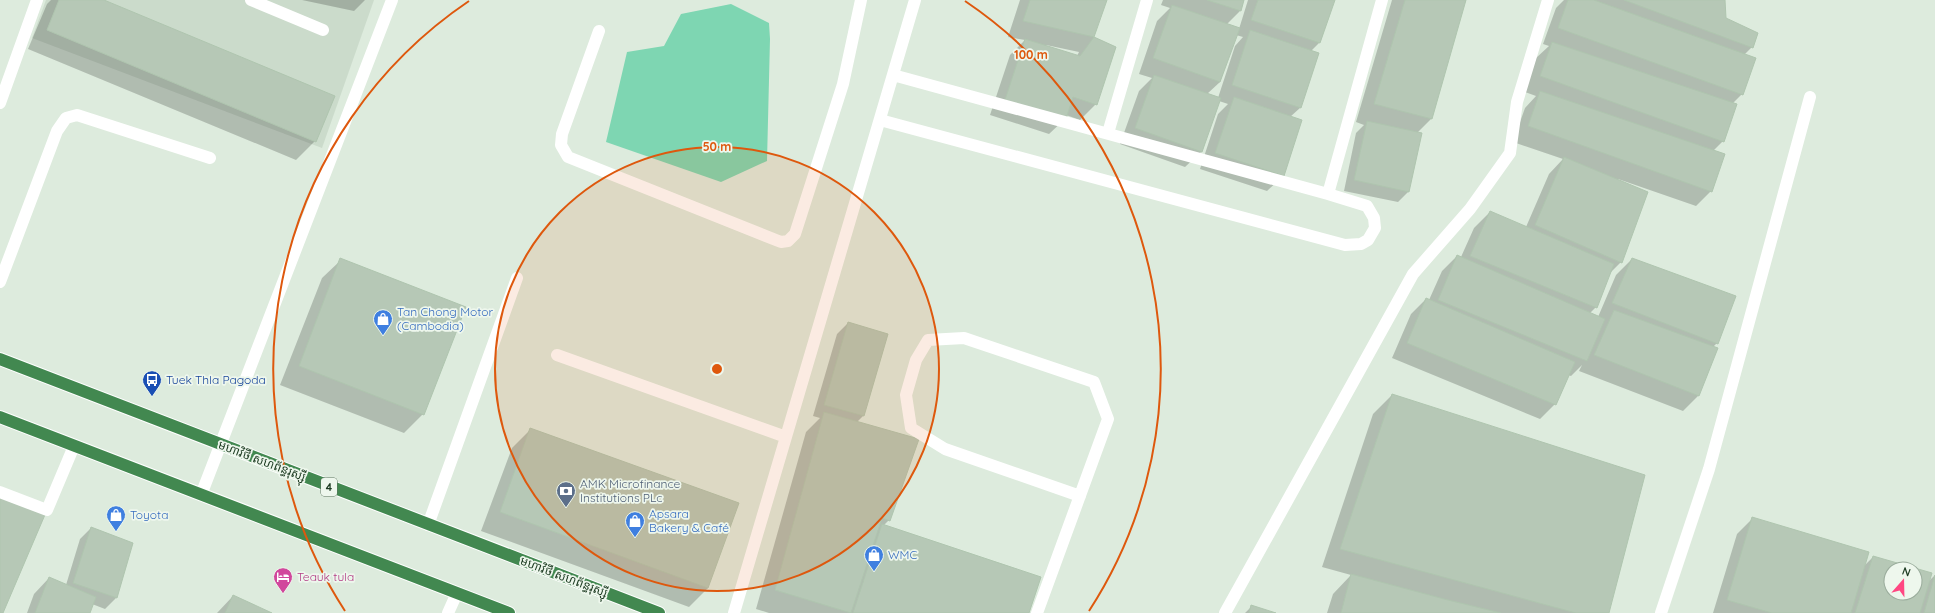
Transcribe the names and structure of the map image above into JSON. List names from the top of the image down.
{
  "streets": {
    "highway": ["មហាវិថី សហព័ន្ធរុស្ស៊ី", "4"]
  },
  "places": {
    "shop": [
      "Tan Chong Motor (Cambodia)",
      "Toyota",
      "Apsara Bakery & Café",
      "WMC"
    ],
    "bus stop": ["Tuek Thla Pagoda"],
    "bank": ["AMK Microfinance Institutions PLc"],
    "hotel": ["Teauk tula"]
  },
  "north": "top",
  "rings": ["100 m", "50 m"]
}
